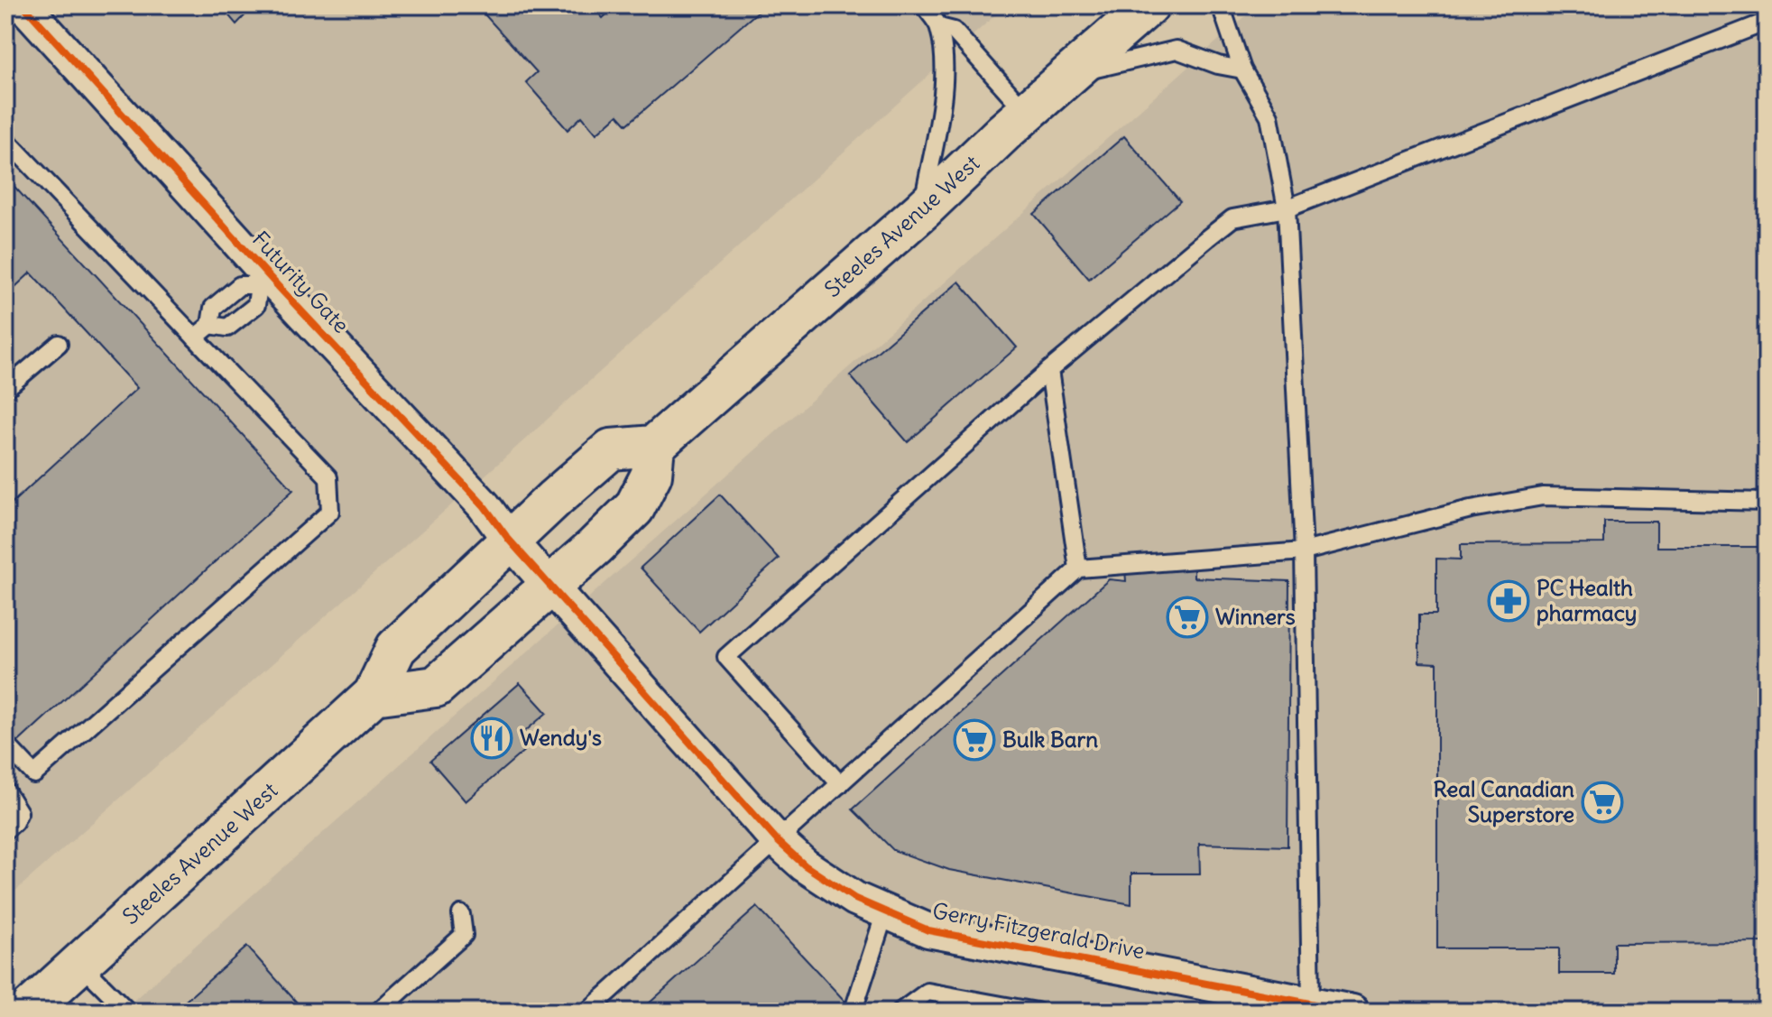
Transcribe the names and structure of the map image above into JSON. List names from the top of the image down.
{
  "streets": {
    "main road": ["Steeles Avenue West"],
    "street": ["Futurity Gate", "Gerry Fitzgerald Drive"]
  },
  "crossings": [
    ["Steeles Avenue West", "Futurity Gate"],
    ["Futurity Gate", "Gerry Fitzgerald Drive"]
  ],
  "places": {
    "pharmacy": ["PC Health pharmacy"],
    "supermarket": ["Winners", "Bulk Barn", "Real Canadian Superstore"],
    "restaurant": ["Wendy's"]
  }
}
